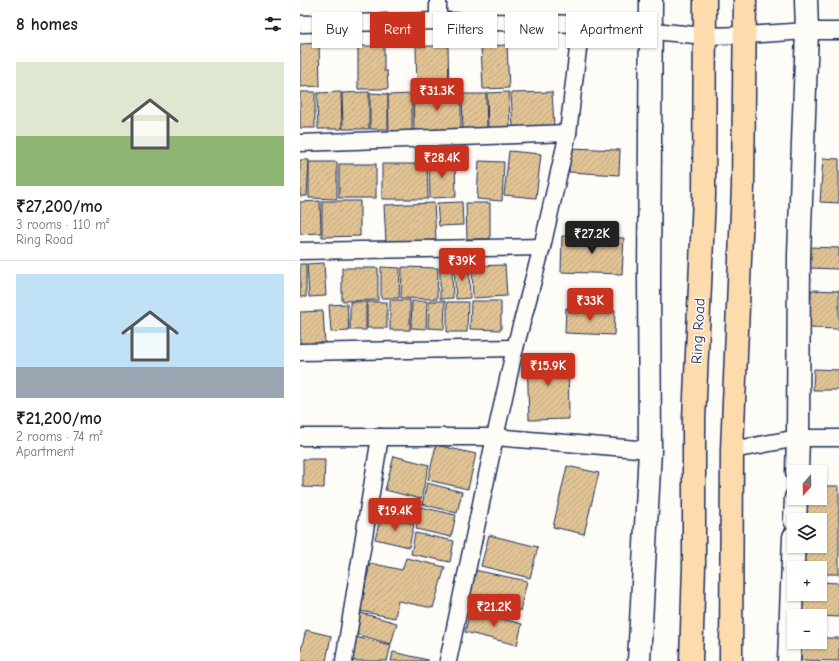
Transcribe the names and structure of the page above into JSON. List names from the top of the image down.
{
  "streets": {
    "highway": ["Ring Road"]
  },
  "north": "bottom",
  "page": {
    "heading": "8 homes",
    "chip": [
      "Buy",
      "Rent",
      "Filters",
      "New",
      "Apartment"
    ],
    "list": [
      {
        "name": "₹27,200/mo",
        "note": "3 rooms · 110 m² · Ring Road"
      },
      {
        "name": "₹21,200/mo",
        "note": "2 rooms · 74 m² · Apartment"
      }
    ],
    "price": [
      "₹31.3K",
      "₹28.4K",
      "₹27.2K",
      "₹39K",
      "₹33K",
      "₹15.9K",
      "₹19.4K",
      "₹21.2K"
    ],
    "map_buttons": ["+", "−"]
  }
}
